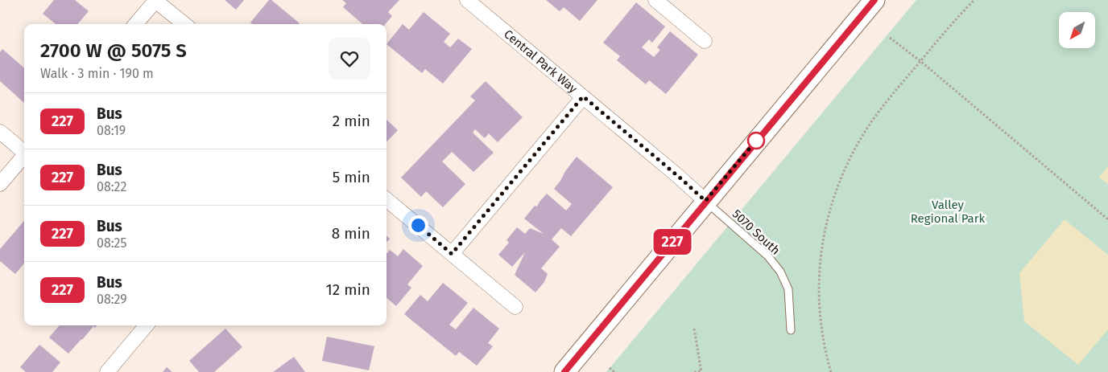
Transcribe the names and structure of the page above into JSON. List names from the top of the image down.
{
  "streets": {
    "street": ["Central Park Way"],
    "lane": ["5070 South"]
  },
  "crossings": [
    ["Central Park Way", "5070 South"]
  ],
  "parks": ["Valley Regional Park"],
  "lines": ["bus line 227"],
  "north": "bottom left",
  "page": {
    "on_map": "227",
    "heading": ["2700 W @ 5075 S", "Walk · 3 min · 190 m"],
    "list": [
      {
        "mark": "227",
        "name": "Bus",
        "note": "08:19",
        "value": "2 min"
      },
      {
        "mark": "227",
        "name": "Bus",
        "note": "08:22",
        "value": "5 min"
      },
      {
        "mark": "227",
        "name": "Bus",
        "note": "08:25",
        "value": "8 min"
      },
      {
        "mark": "227",
        "name": "Bus",
        "note": "08:29",
        "value": "12 min"
      }
    ]
  }
}
